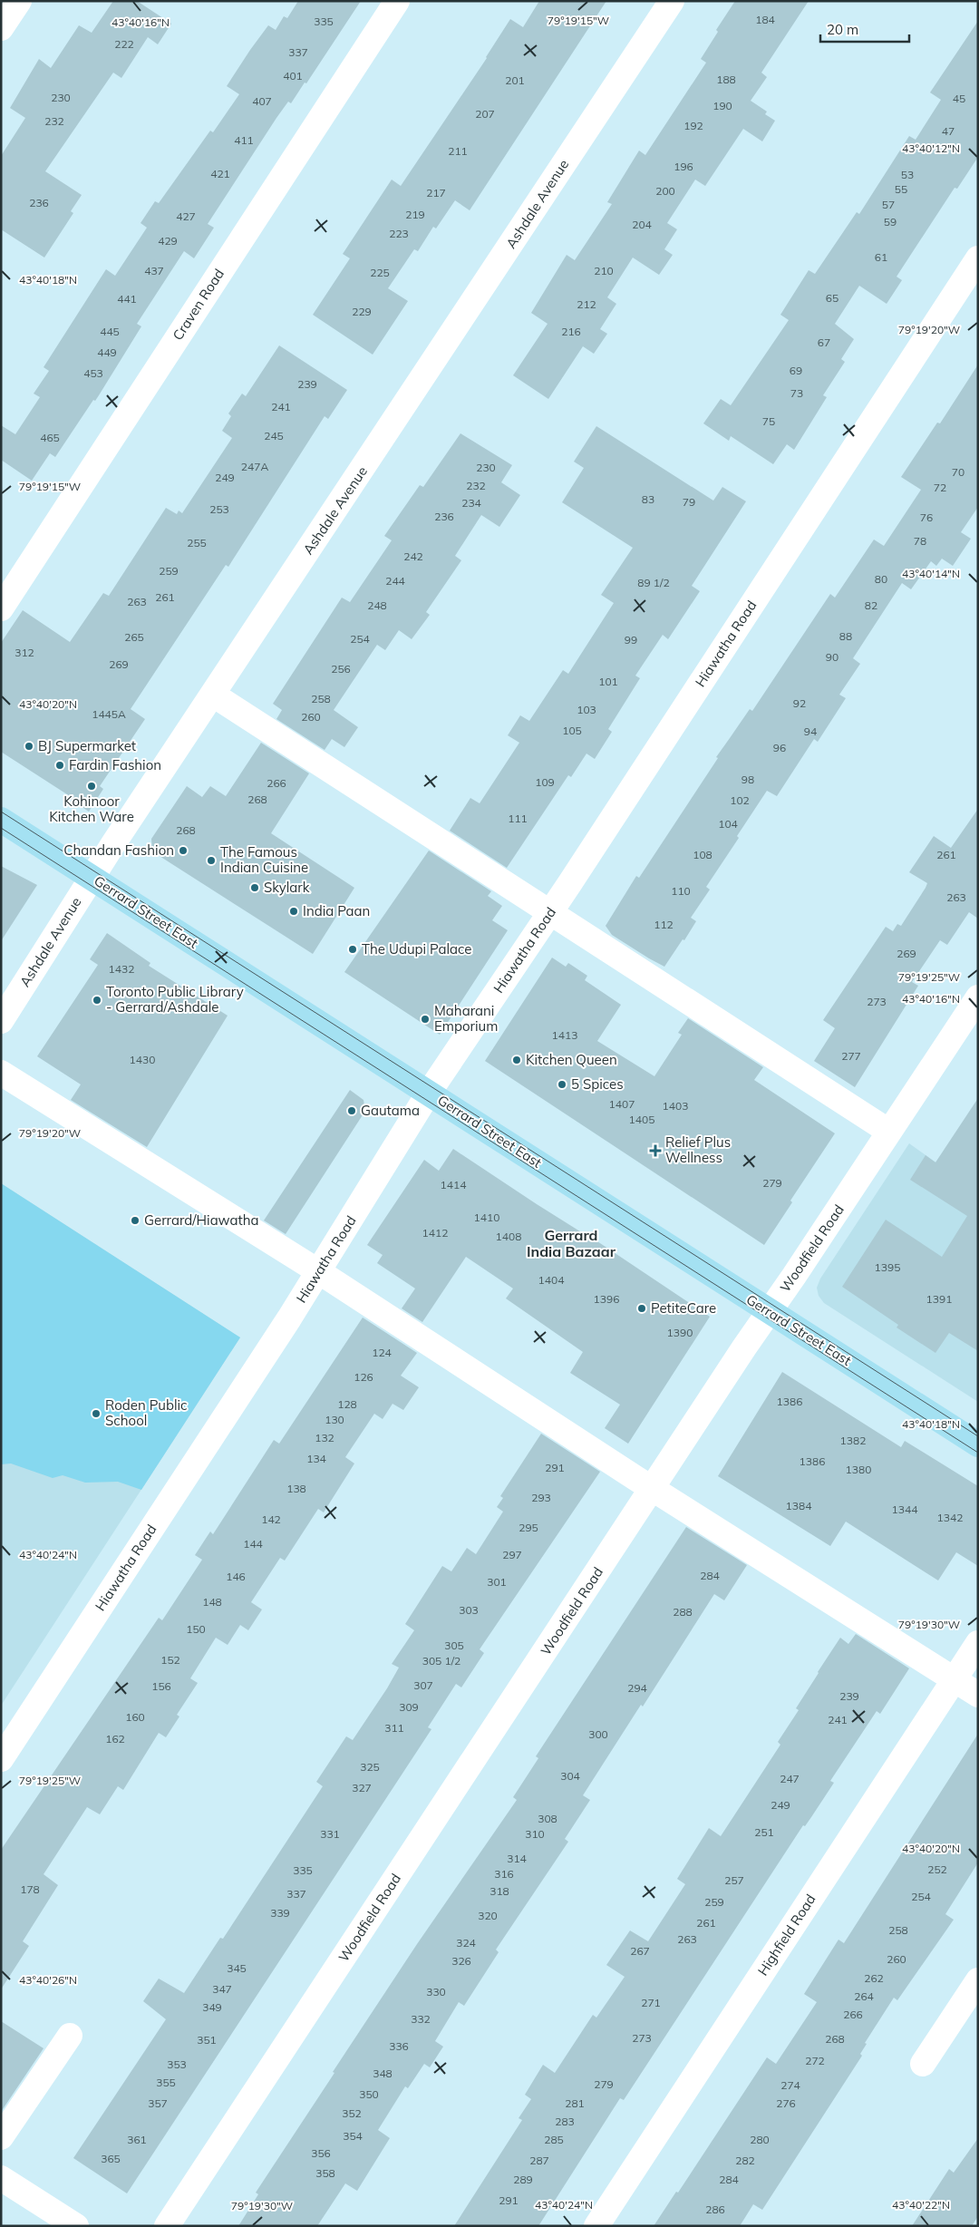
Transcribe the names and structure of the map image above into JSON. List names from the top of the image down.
{
  "streets": {
    "main road": ["Gerrard Street East"],
    "street": [
      "Ashdale Avenue",
      "Craven Road",
      "Hiawatha Road",
      "Woodfield Road",
      "Highfield Road"
    ]
  },
  "crossings": [
    ["Ashdale Avenue", "Gerrard Street East"],
    ["Hiawatha Road", "Gerrard Street East"],
    ["Gerrard Street East", "Woodfield Road"]
  ],
  "districts": ["Gerrard India Bazaar"],
  "places": {
    "other": [
      "BJ Supermarket",
      "Fardin Fashion",
      "Kohinoor Kitchen Ware",
      "Chandan Fashion",
      "The Famous Indian Cuisine",
      "Skylark",
      "India Paan",
      "The Udupi Palace",
      "Toronto Public Library - Gerrard/Ashdale",
      "Maharani Emporium",
      "Kitchen Queen",
      "5 Spices",
      "Gautama",
      "Gerrard/Hiawatha",
      "PetiteCare",
      "Roden Public School"
    ],
    "health": ["Relief Plus Wellness"]
  },
  "house_numbers": [
    "184",
    "335",
    "222",
    "337",
    "401",
    "188",
    "201",
    "230",
    "45",
    "407",
    "190",
    "207",
    "232",
    "192",
    "47",
    "411",
    "211",
    "196",
    "421",
    "53",
    "55",
    "200",
    "217",
    "236",
    "57",
    "219",
    "427",
    "59",
    "204",
    "223",
    "429",
    "61",
    "437",
    "210",
    "225",
    "65",
    "441",
    "212",
    "229",
    "445",
    "216",
    "67",
    "449",
    "69",
    "453",
    "239",
    "73",
    "241",
    "75",
    "245",
    "465",
    "247A",
    "230",
    "70",
    "249",
    "232",
    "72",
    "83",
    "79",
    "234",
    "253",
    "236",
    "76",
    "78",
    "255",
    "242",
    "259",
    "80",
    "244",
    "89 1/2",
    "261",
    "263",
    "248",
    "82",
    "88",
    "265",
    "254",
    "99",
    "312",
    "90",
    "269",
    "256",
    "101",
    "258",
    "92",
    "103",
    "1445A",
    "260",
    "105",
    "94",
    "96",
    "98",
    "109",
    "266",
    "268",
    "102",
    "111",
    "104",
    "268",
    "108",
    "261",
    "110",
    "263",
    "112",
    "269",
    "1432",
    "273",
    "1413",
    "277",
    "1430",
    "1407",
    "1403",
    "1405",
    "279",
    "1414",
    "1410",
    "1412",
    "1408",
    "1395",
    "1404",
    "1396",
    "1391",
    "1390",
    "124",
    "126",
    "1386",
    "128",
    "130",
    "132",
    "1382",
    "134",
    "1386",
    "291",
    "1380",
    "138",
    "293",
    "1384",
    "1344",
    "1342",
    "142",
    "295",
    "144",
    "297",
    "284",
    "146",
    "301",
    "148",
    "303",
    "288",
    "150",
    "305",
    "152",
    "305 1/2",
    "307",
    "156",
    "294",
    "239",
    "309",
    "160",
    "241",
    "311",
    "300",
    "162",
    "325",
    "304",
    "247",
    "327",
    "249",
    "308",
    "251",
    "331",
    "310",
    "314",
    "252",
    "335",
    "316",
    "257",
    "178",
    "318",
    "337",
    "254",
    "259",
    "339",
    "320",
    "261",
    "258",
    "263",
    "324",
    "267",
    "260",
    "326",
    "345",
    "262",
    "347",
    "330",
    "264",
    "271",
    "349",
    "266",
    "332",
    "273",
    "268",
    "351",
    "336",
    "272",
    "353",
    "348",
    "355",
    "279",
    "274",
    "350",
    "357",
    "281",
    "276",
    "352",
    "283",
    "354",
    "361",
    "285",
    "280",
    "356",
    "365",
    "287",
    "282",
    "358",
    "289",
    "284",
    "291",
    "286"
  ],
  "scale_bar": "20 m",
  "coordinates": [
    "79°19'15\"W",
    "43°40'16\"N",
    "43°40'12\"N",
    "43°40'18\"N",
    "79°19'20\"W",
    "43°40'14\"N",
    "43°40'20\"N",
    "79°19'25\"W",
    "43°40'24\"N",
    "79°19'30\"W",
    "43°40'26\"N",
    "43°40'22\"N"
  ]
}
